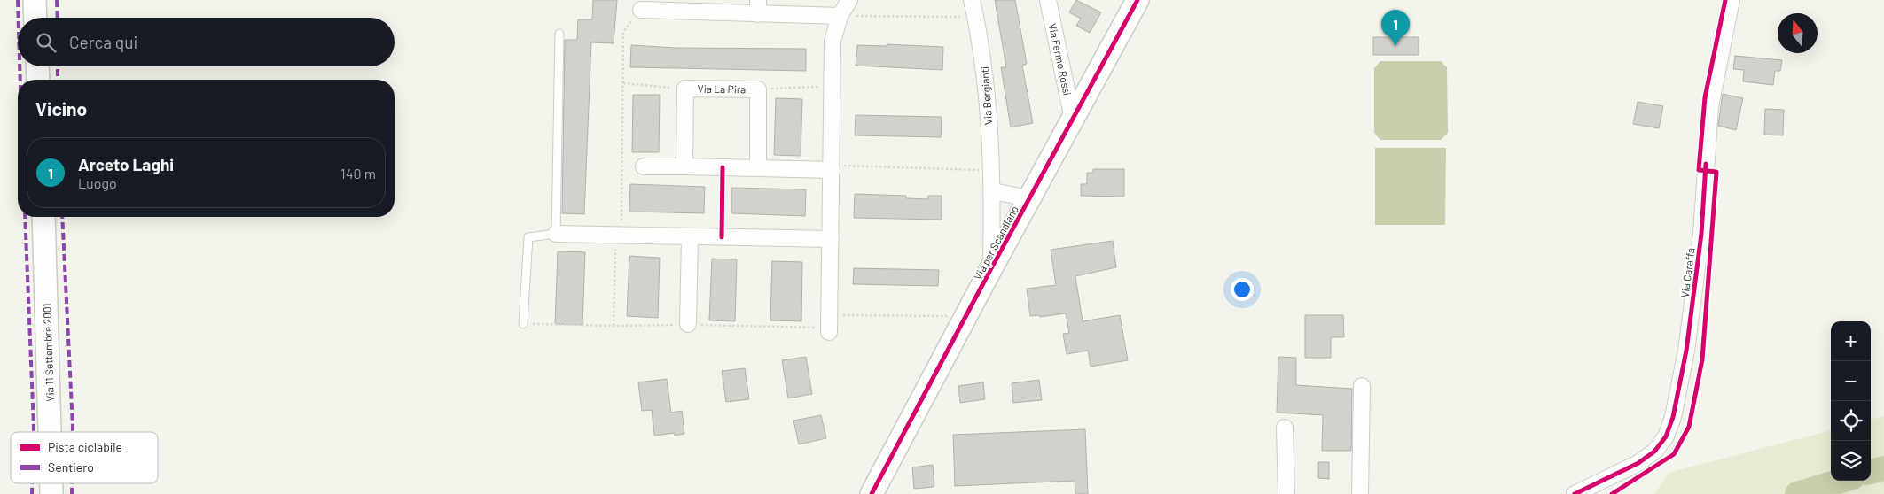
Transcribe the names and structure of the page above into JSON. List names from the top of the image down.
{
  "streets": {
    "street": [
      "Via Fermo Rossi",
      "Via La Pira",
      "Via Bergianti",
      "Via per Scandiano",
      "Via Caraffa",
      "Via 11 Settembre 2001"
    ]
  },
  "crossings": [
    ["Via Fermo Rossi", "Via per Scandiano"],
    ["Via Bergianti", "Via per Scandiano"]
  ],
  "legend": ["Pista ciclabile", "Sentiero"],
  "north": "top",
  "page": {
    "pins": "1",
    "search": "Cerca qui",
    "heading": "Vicino",
    "list": [
      {
        "mark": "1",
        "name": "Arceto Laghi",
        "note": "Luogo",
        "value": "140 m"
      }
    ],
    "map_buttons": ["+", "−"]
  }
}
